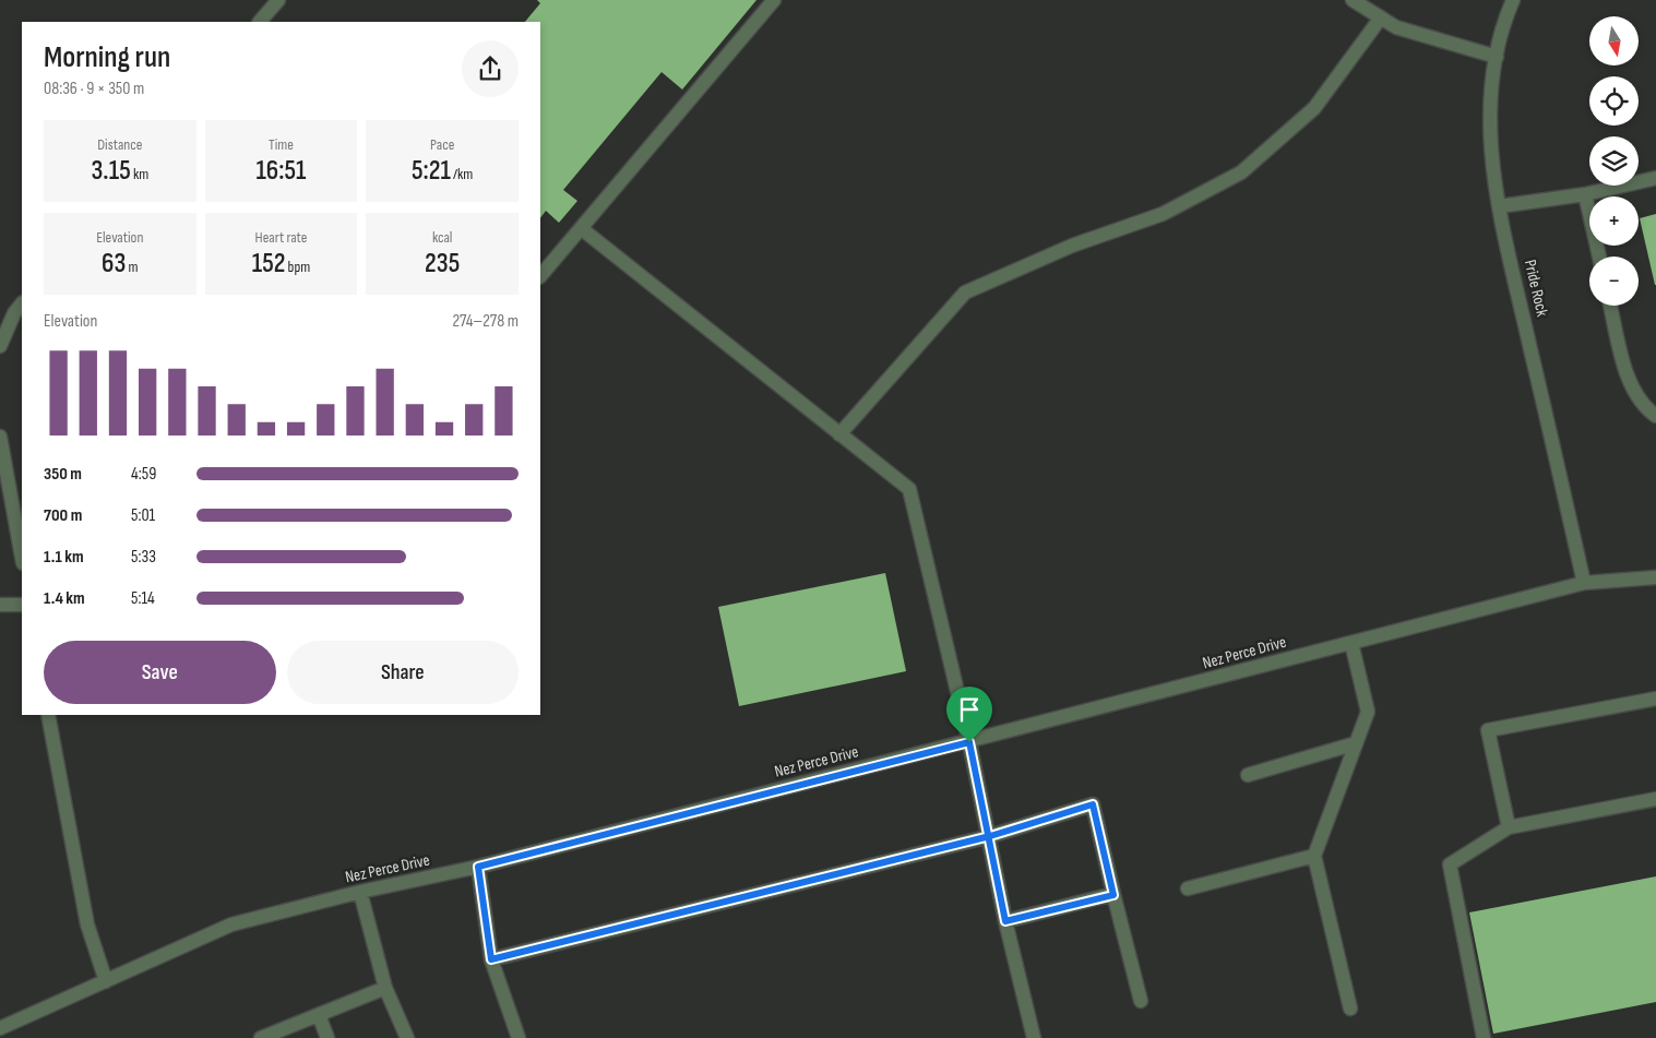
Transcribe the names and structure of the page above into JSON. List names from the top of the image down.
{
  "streets": {
    "street": ["Pride Rock", "Nez Perce Drive"]
  },
  "crossings": [
    ["Pride Rock", "Nez Perce Drive"]
  ],
  "north": "bottom",
  "page": {
    "map_buttons": ["+", "−"],
    "heading": ["Morning run", "08:36 · 9 × 350 m"],
    "stats": [
      ["Distance", "3.15 km"],
      ["Time", "16:51"],
      ["Pace", "5:21 /km"],
      ["Elevation", "63 m"],
      ["Heart rate", "152 bpm"],
      ["kcal", "235"]
    ],
    "chart": ["Elevation", "274–278 m"],
    "list": [
      {
        "name": "350 m",
        "note": "4:59"
      },
      {
        "name": "700 m",
        "note": "5:01"
      },
      {
        "name": "1.1 km",
        "note": "5:33"
      },
      {
        "name": "1.4 km",
        "note": "5:14"
      }
    ],
    "buttons": ["Save", "Share"]
  }
}
